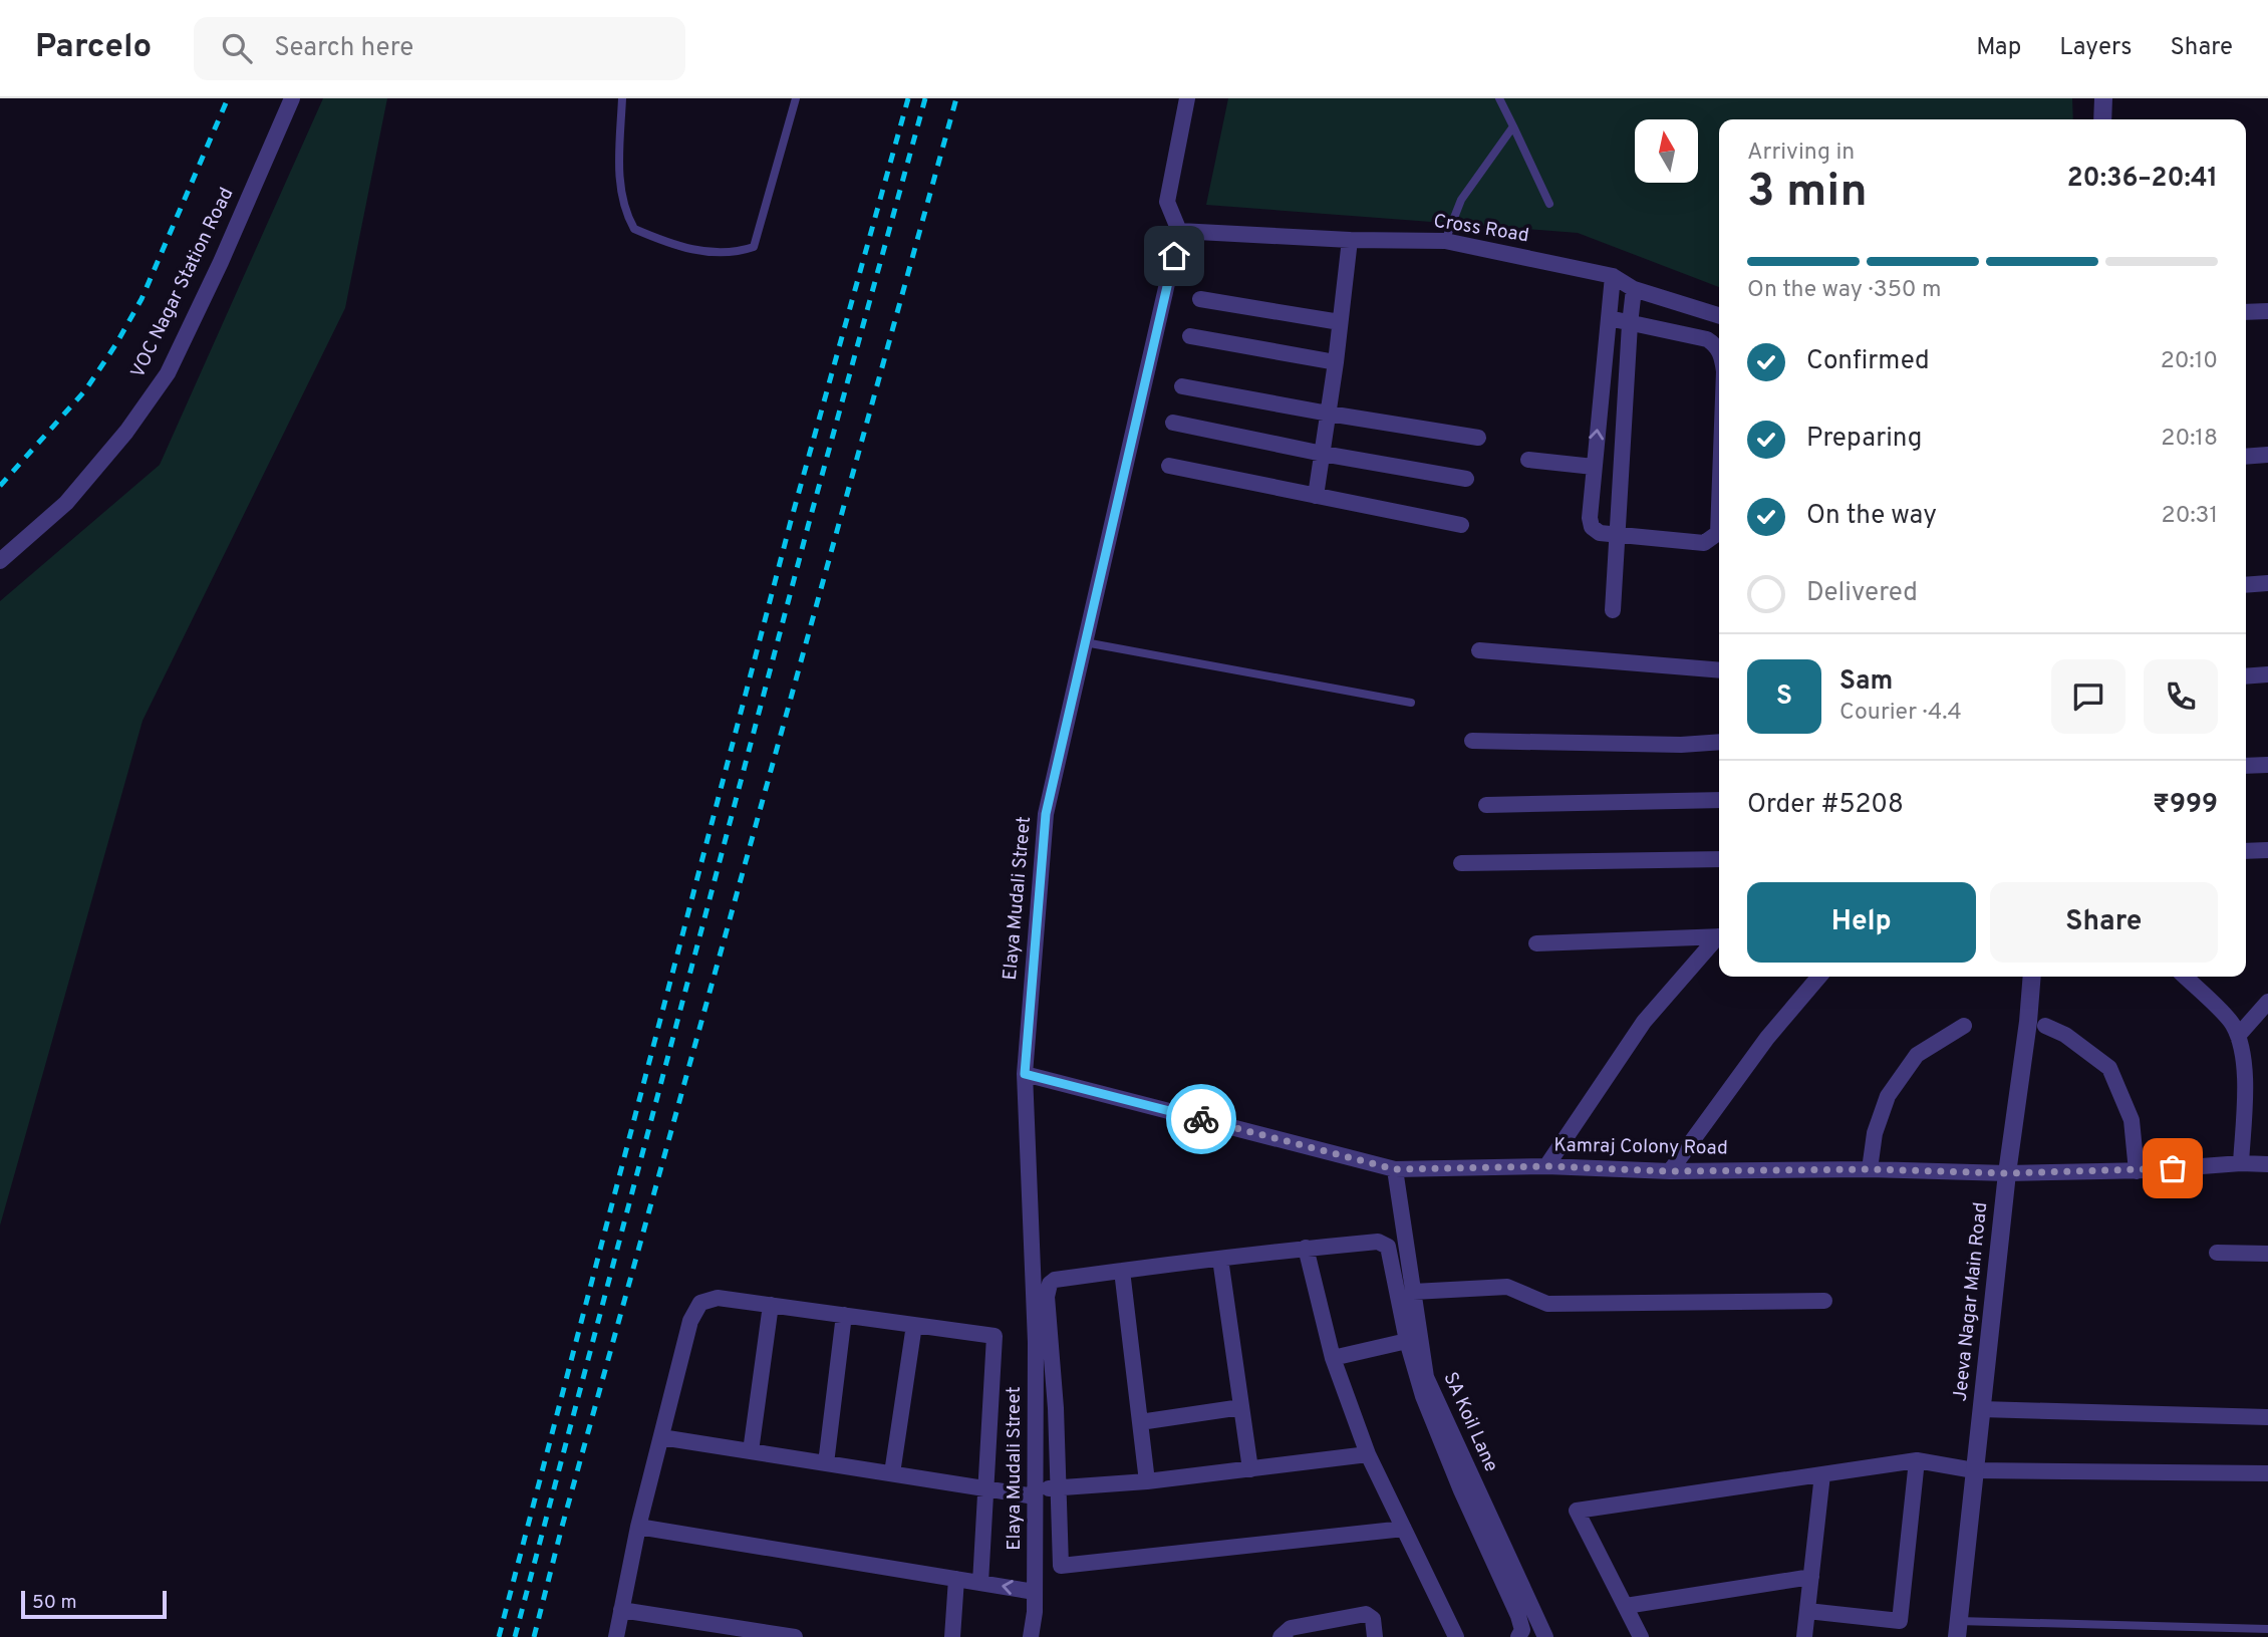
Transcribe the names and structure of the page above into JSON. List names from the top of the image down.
{
  "streets": {
    "street": [
      "Cross Road",
      "VOC Nagar Station Road",
      "Elaya Mudali Street",
      "Kamraj Colony Road",
      "Jeeva Nagar Main Road",
      "SA Koil Lane"
    ]
  },
  "crossings": [
    ["Cross Road", "Elaya Mudali Street"],
    ["Elaya Mudali Street", "Kamraj Colony Road"],
    ["Kamraj Colony Road", "Jeeva Nagar Main Road"],
    ["Kamraj Colony Road", "SA Koil Lane"]
  ],
  "scale_bar": "50 m",
  "north": "top",
  "page": {
    "header": "Parcelo",
    "search": "Search here",
    "nav": ["Map", "Layers", "Share"],
    "heading": ["3 min", "Arriving in", "20:36–20:41"],
    "panel": [
      "Sam",
      "Courier · 4.4",
      "Order #5208",
      "₹999"
    ],
    "bar": "On the way · 350 m",
    "list": [
      ["Confirmed", "20:10"],
      ["Preparing", "20:18"],
      ["On the way", "20:31"],
      "Delivered"
    ],
    "round": "S",
    "buttons": ["Help", "Share"],
    "scale": "50 m"
  }
}
